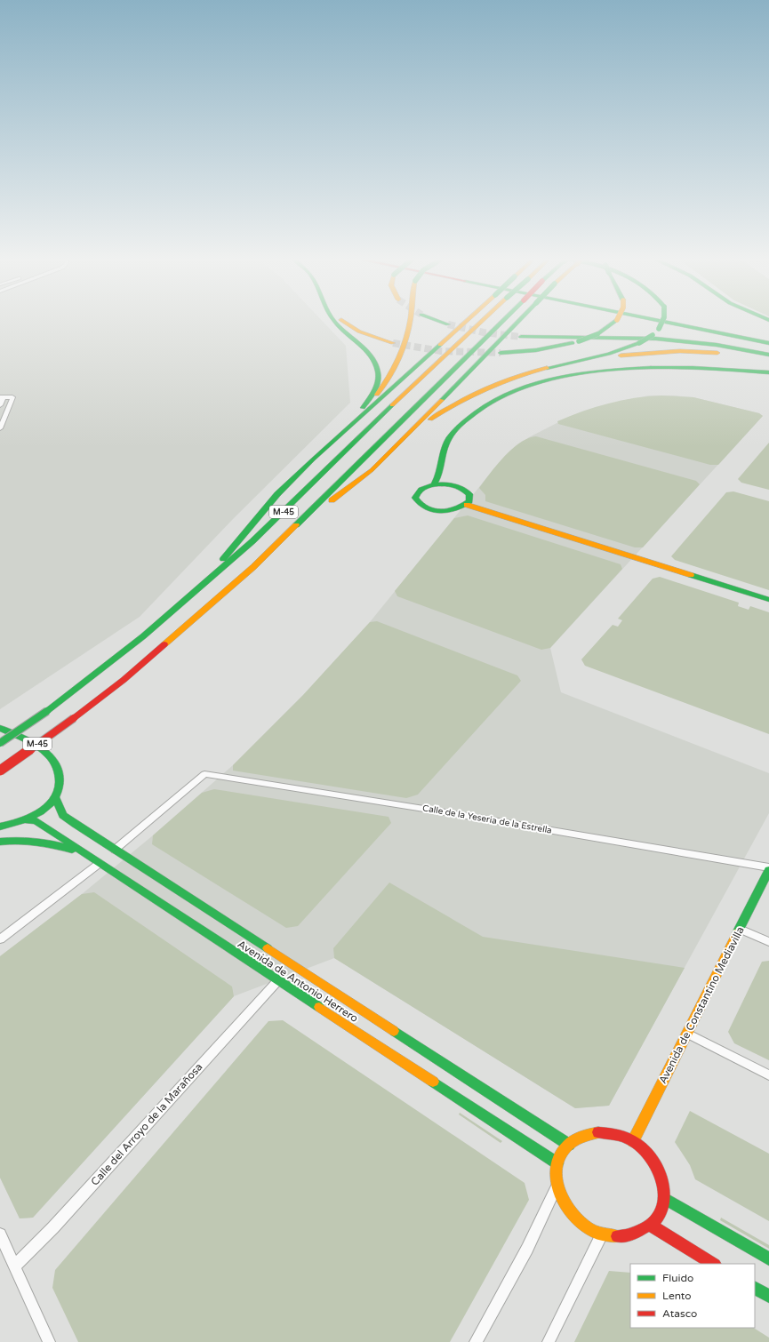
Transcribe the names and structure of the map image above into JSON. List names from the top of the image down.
{
  "streets": {
    "main road": ["M-45", "Avenida de Antonio Herrero", "Avenida de Constantino Mediavilla"],
    "street": ["Calle de la Yeseria de la Estrella", "Calle del Arroyo de la Marañosa"]
  },
  "crossings": [
    ["Calle de la Yeseria de la Estrella", "Avenida de Antonio Herrero"],
    ["Calle de la Yeseria de la Estrella", "Avenida de Constantino Mediavilla"],
    ["Avenida de Antonio Herrero", "Avenida de Constantino Mediavilla"],
    ["Avenida de Antonio Herrero", "Calle del Arroyo de la Marañosa"]
  ],
  "legend": ["Fluido", "Lento", "Atasco"]
}
